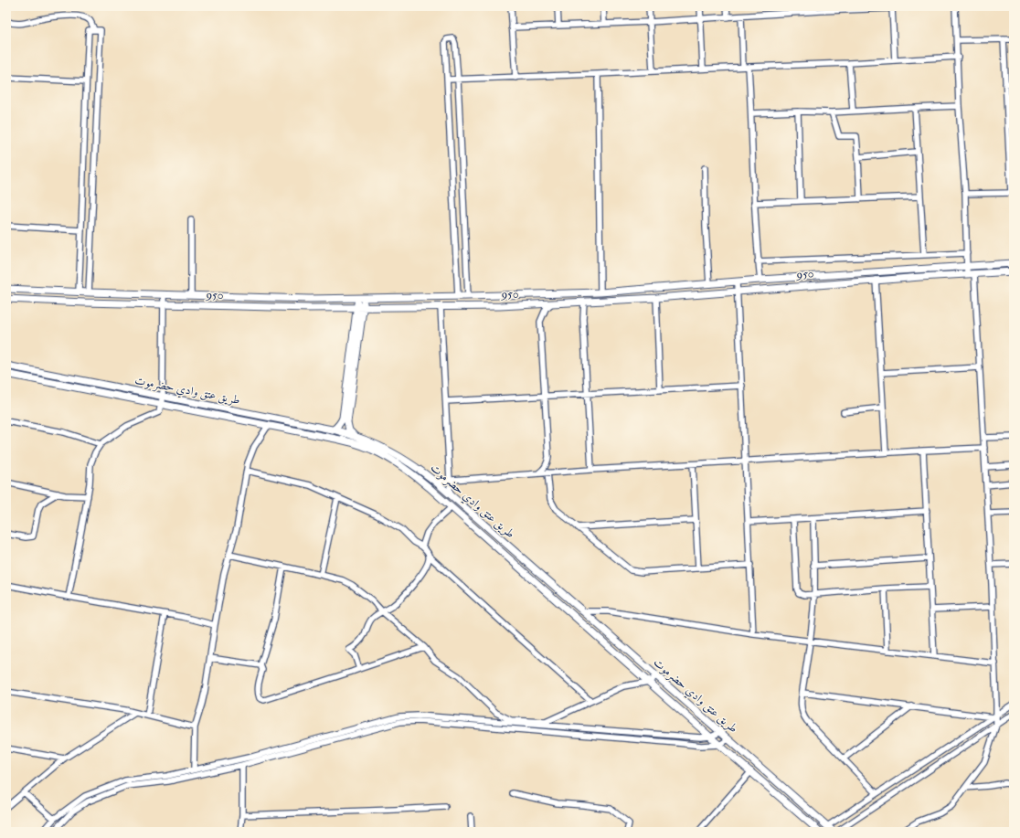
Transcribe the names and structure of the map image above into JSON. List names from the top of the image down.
{
  "streets": {
    "main road": ["950", "طريق عتق وادي حضرموت"]
  }
}
